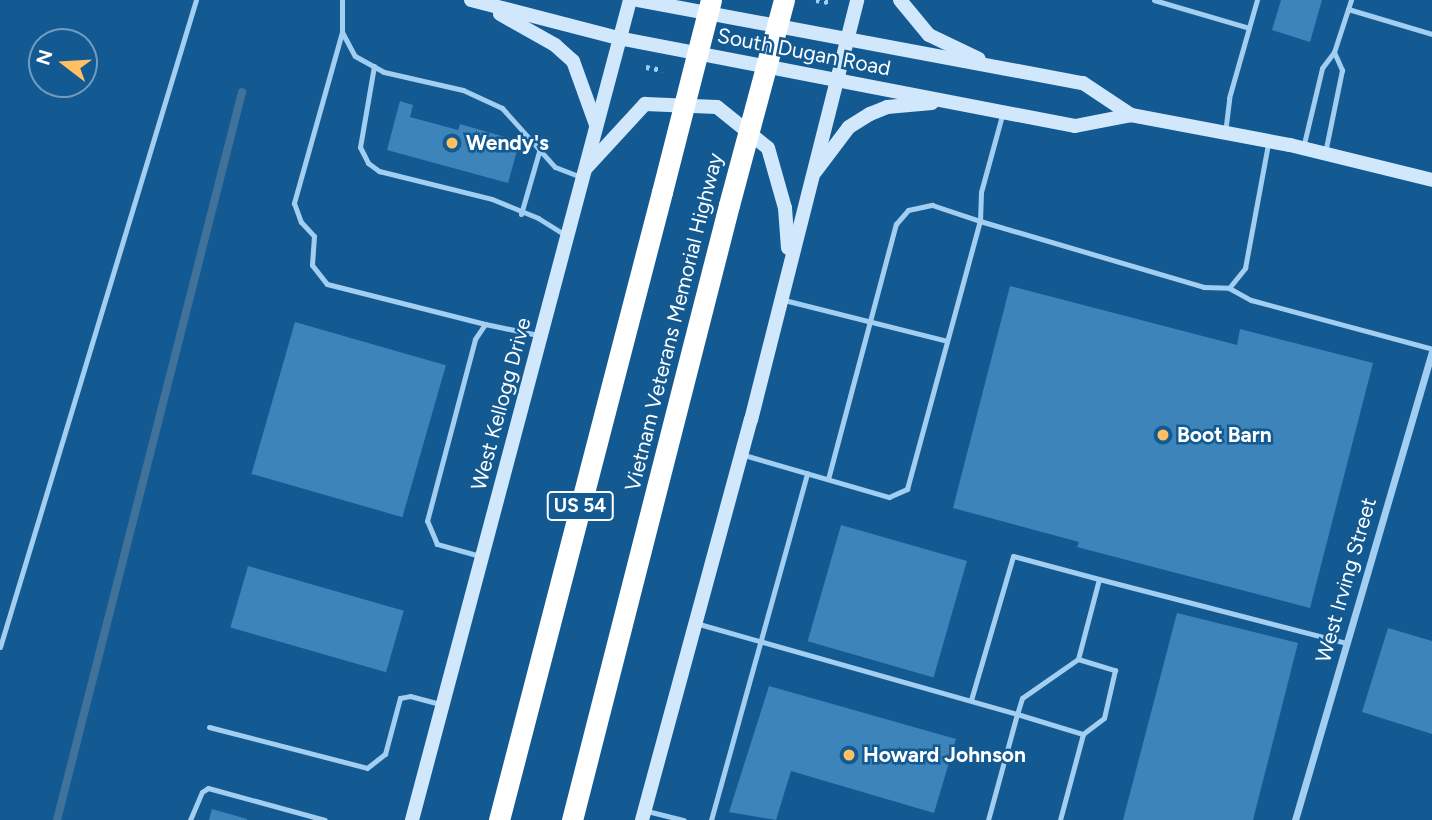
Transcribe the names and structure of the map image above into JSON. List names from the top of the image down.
{
  "streets": {
    "highway": ["Vietnam Veterans Memorial Highway", "US 54"],
    "main road": ["South Dugan Road", "West Kellogg Drive"],
    "street": ["West Irving Street"]
  },
  "crossings": [
    ["South Dugan Road", "West Kellogg Drive"]
  ],
  "places": ["Wendy's", "Boot Barn", "Howard Johnson"],
  "north": "left"
}
